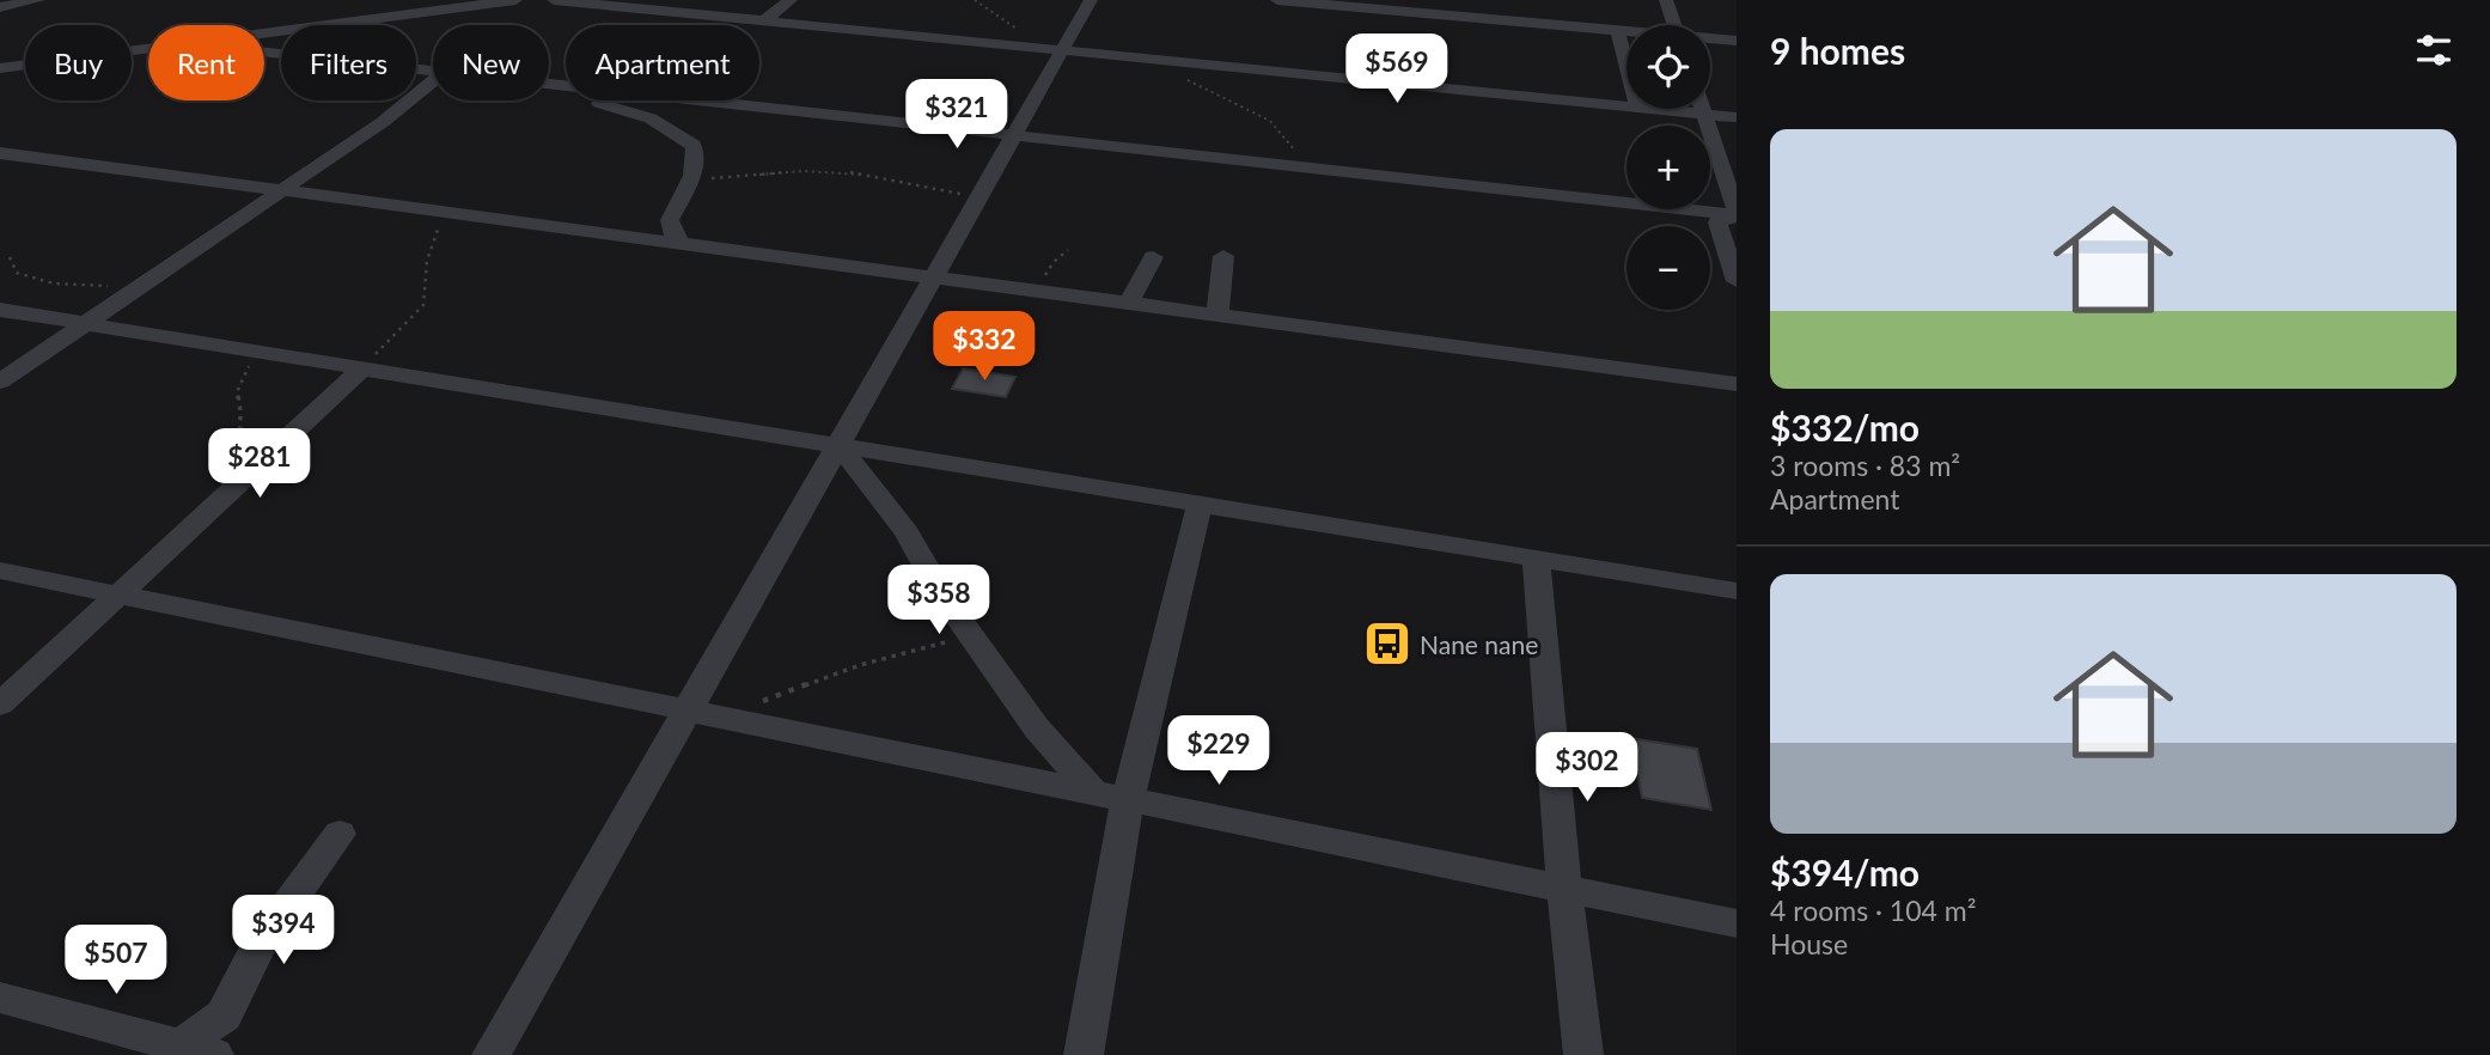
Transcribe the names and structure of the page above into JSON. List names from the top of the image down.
{
  "places": {
    "bus stop": ["Nane nane"]
  },
  "page": {
    "heading": "9 homes",
    "map_buttons": ["+", "−"],
    "chip": [
      "Buy",
      "Rent",
      "Filters",
      "New",
      "Apartment"
    ],
    "price": [
      "$569",
      "$321",
      "$332",
      "$281",
      "$358",
      "$229",
      "$302",
      "$394",
      "$507"
    ],
    "list": [
      {
        "name": "$332/mo",
        "note": "3 rooms · 83 m² · Apartment"
      },
      {
        "name": "$394/mo",
        "note": "4 rooms · 104 m² · House"
      }
    ]
  }
}
